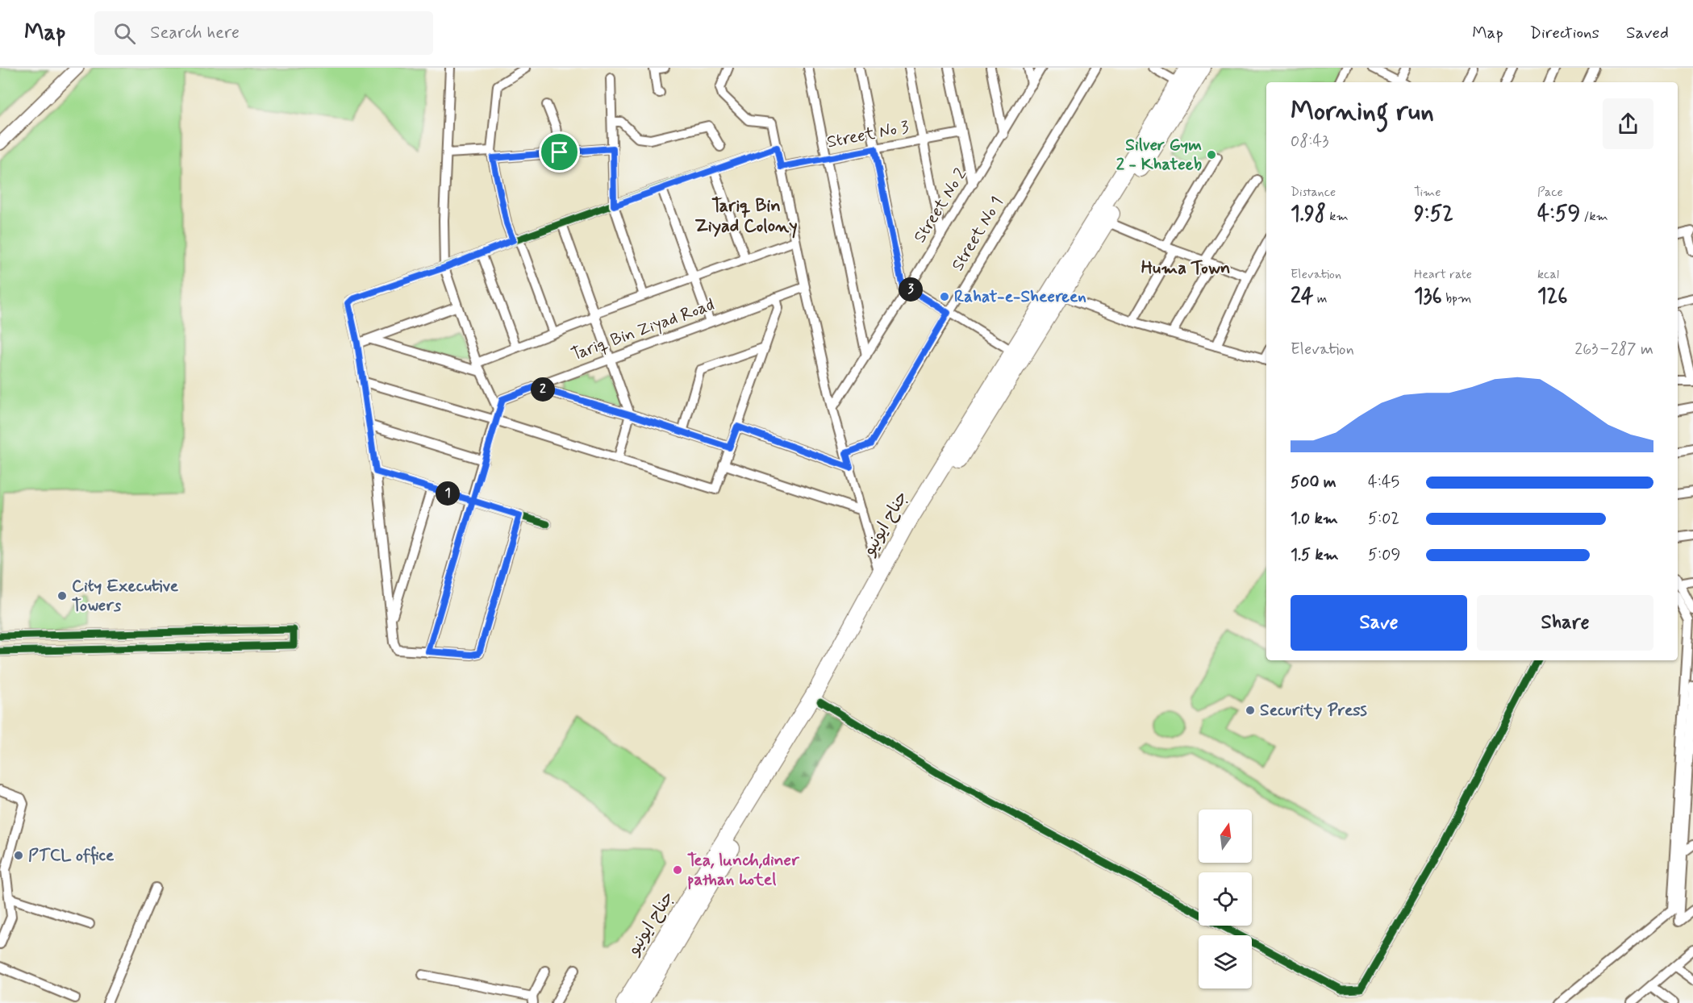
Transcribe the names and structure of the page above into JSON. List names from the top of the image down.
{
  "streets": {
    "highway": ["جناح ایونیو"],
    "street": [
      "Street No 3",
      "Street No 2",
      "Street No 1",
      "Tariq Bin Ziyad Road"
    ]
  },
  "districts": ["Tariq Bin Ziyad Colony", "Huma Town"],
  "places": [
    "Silver Gym 2 - Khateeb",
    "Rahat-e-Sheereen",
    "City Executive Towers",
    "Security Press",
    "PTCL office",
    "Tea, lunch,diner pathan hotel"
  ],
  "north": "top",
  "page": {
    "header": "Map",
    "search": "Search here",
    "nav": ["Map", "Directions", "Saved"],
    "heading": ["Morning run", "08:43"],
    "stats": [
      ["Distance", "1.98 km"],
      ["Time", "9:52"],
      ["Pace", "4:59 /km"],
      ["Elevation", "24 m"],
      ["Heart rate", "136 bpm"],
      ["kcal", "126"]
    ],
    "pins": ["3", "2", "1"],
    "chart": ["Elevation", "263–287 m"],
    "list": [
      {
        "name": "500 m",
        "note": "4:45"
      },
      {
        "name": "1.0 km",
        "note": "5:02"
      },
      {
        "name": "1.5 km",
        "note": "5:09"
      }
    ],
    "buttons": ["Save", "Share"]
  }
}
